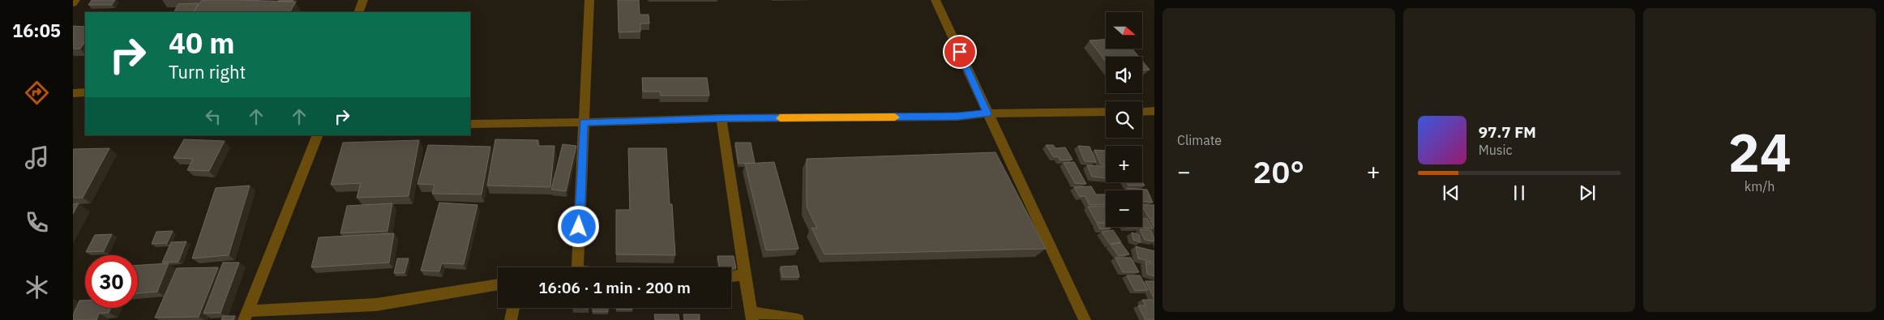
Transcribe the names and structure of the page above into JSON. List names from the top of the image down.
{
  "north": "right",
  "page": {
    "tabs": "16:05",
    "tile": [
      "Climate",
      ["24", "km/h"]
    ],
    "map_buttons": ["+", "−"],
    "turn": ["40 m", "Turn right"],
    "song": ["97.7 FM", "Music"],
    "heat": ["−", "20°", "+"],
    "limit": "30",
    "trip": "16:06 · 1 min · 200 m"
  }
}
